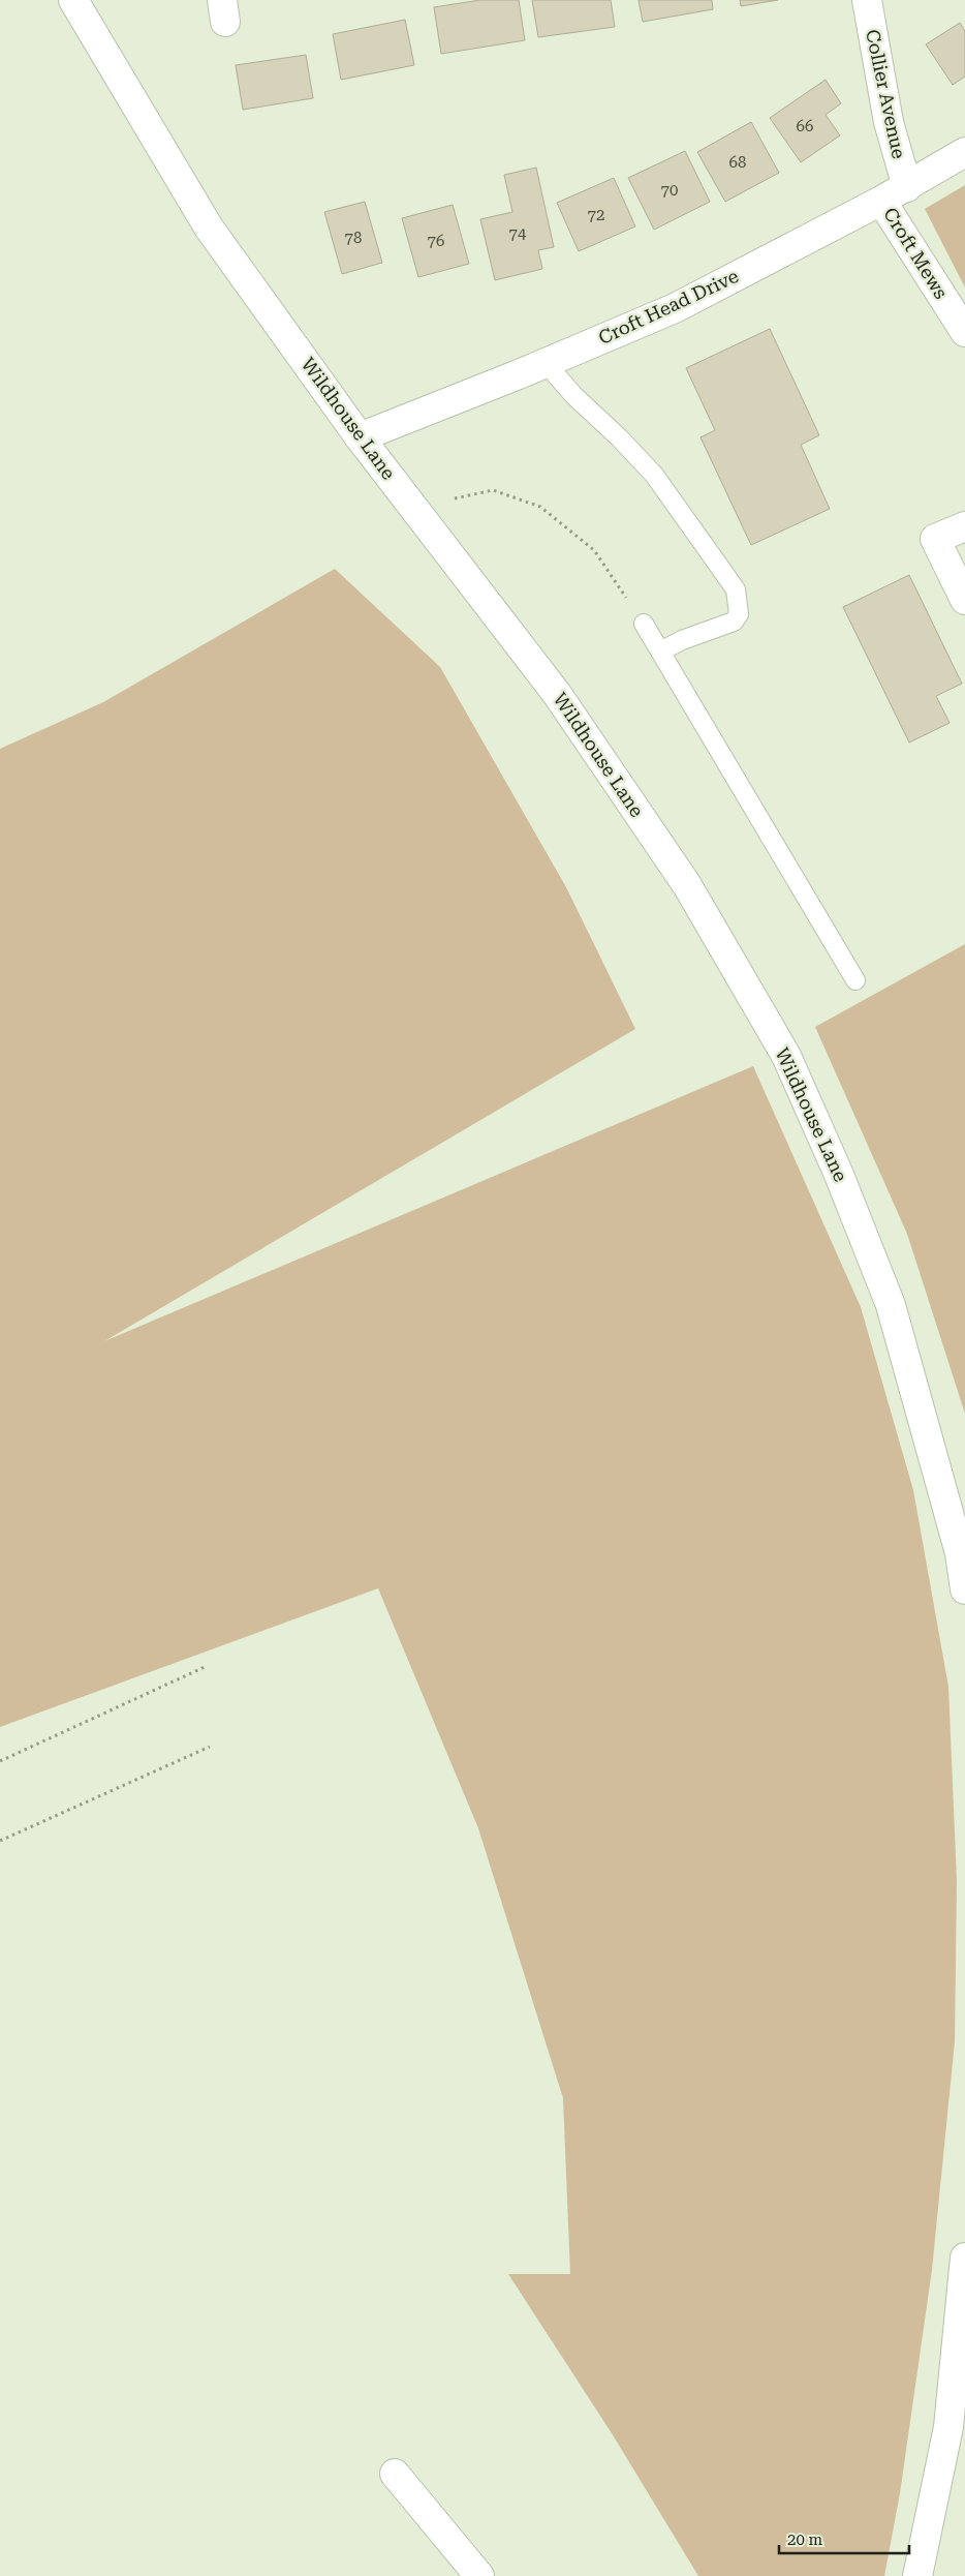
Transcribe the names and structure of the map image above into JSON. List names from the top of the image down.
{
  "streets": {
    "main road": [
      "Collier Avenue",
      "Croft Mews",
      "Croft Head Drive",
      "Wildhouse Lane"
    ]
  },
  "crossings": [
    ["Collier Avenue", "Croft Head Drive"],
    ["Croft Mews", "Croft Head Drive"],
    ["Croft Head Drive", "Wildhouse Lane"]
  ],
  "house_numbers": [
    "66",
    "68",
    "70",
    "72",
    "74",
    "78",
    "76"
  ],
  "scale_bar": "20 m"
}
